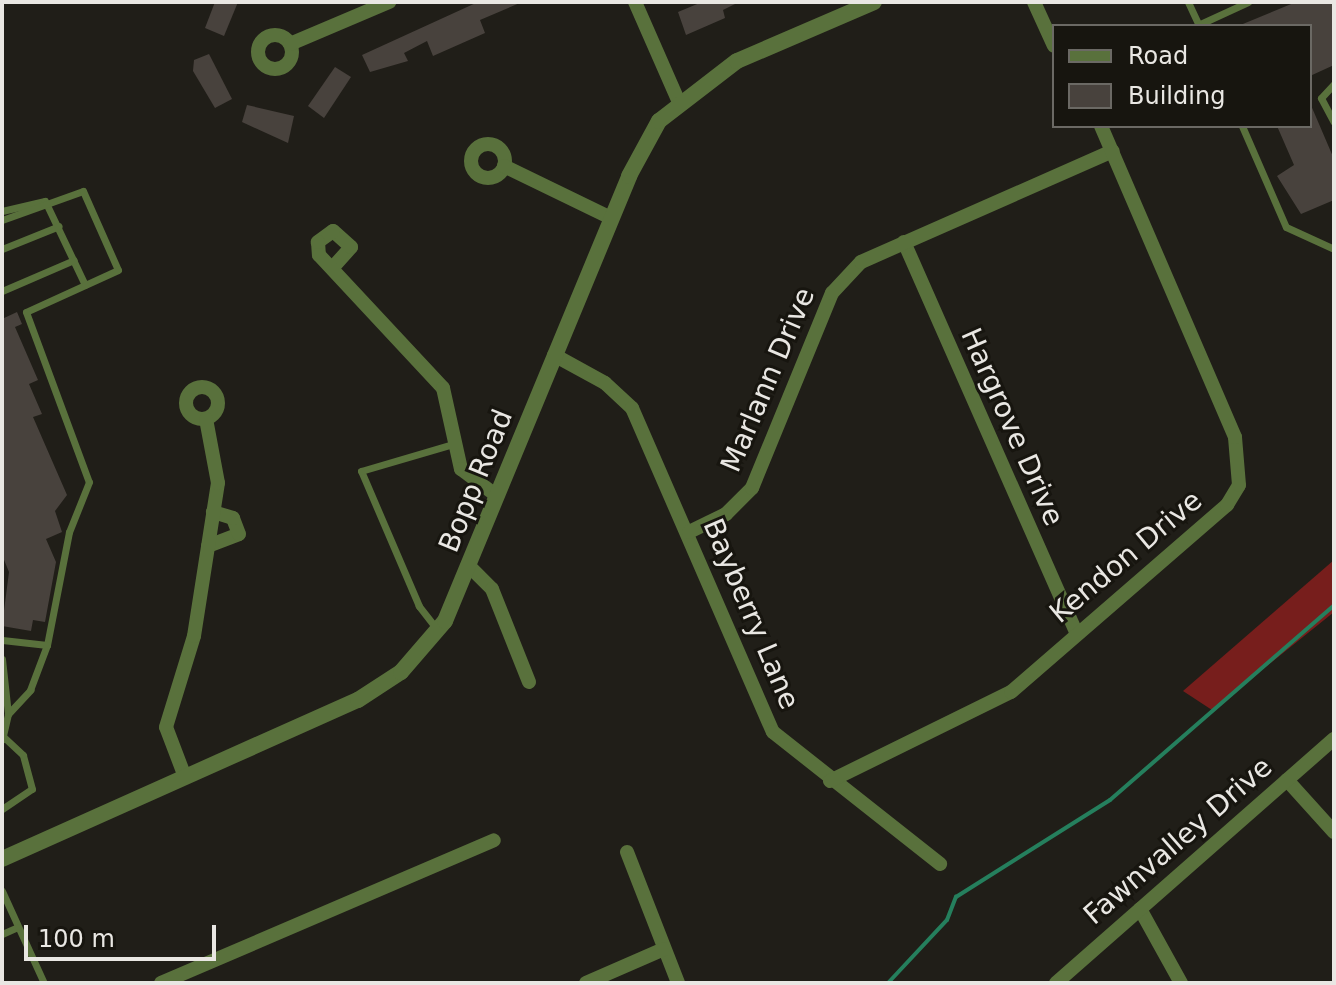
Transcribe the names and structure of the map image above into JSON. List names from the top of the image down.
{
  "streets": {
    "street": [
      "Marlann Drive",
      "Hargrove Drive",
      "Bopp Road",
      "Kendon Drive",
      "Bayberry Lane",
      "Fawnvalley Drive"
    ]
  },
  "crossings": [
    ["Marlann Drive", "Hargrove Drive"],
    ["Marlann Drive", "Kendon Drive"],
    ["Marlann Drive", "Bayberry Lane"],
    ["Hargrove Drive", "Kendon Drive"],
    ["Bopp Road", "Bayberry Lane"],
    ["Kendon Drive", "Bayberry Lane"]
  ],
  "legend": ["Road", "Building"],
  "scale_bar": "100 m"
}
